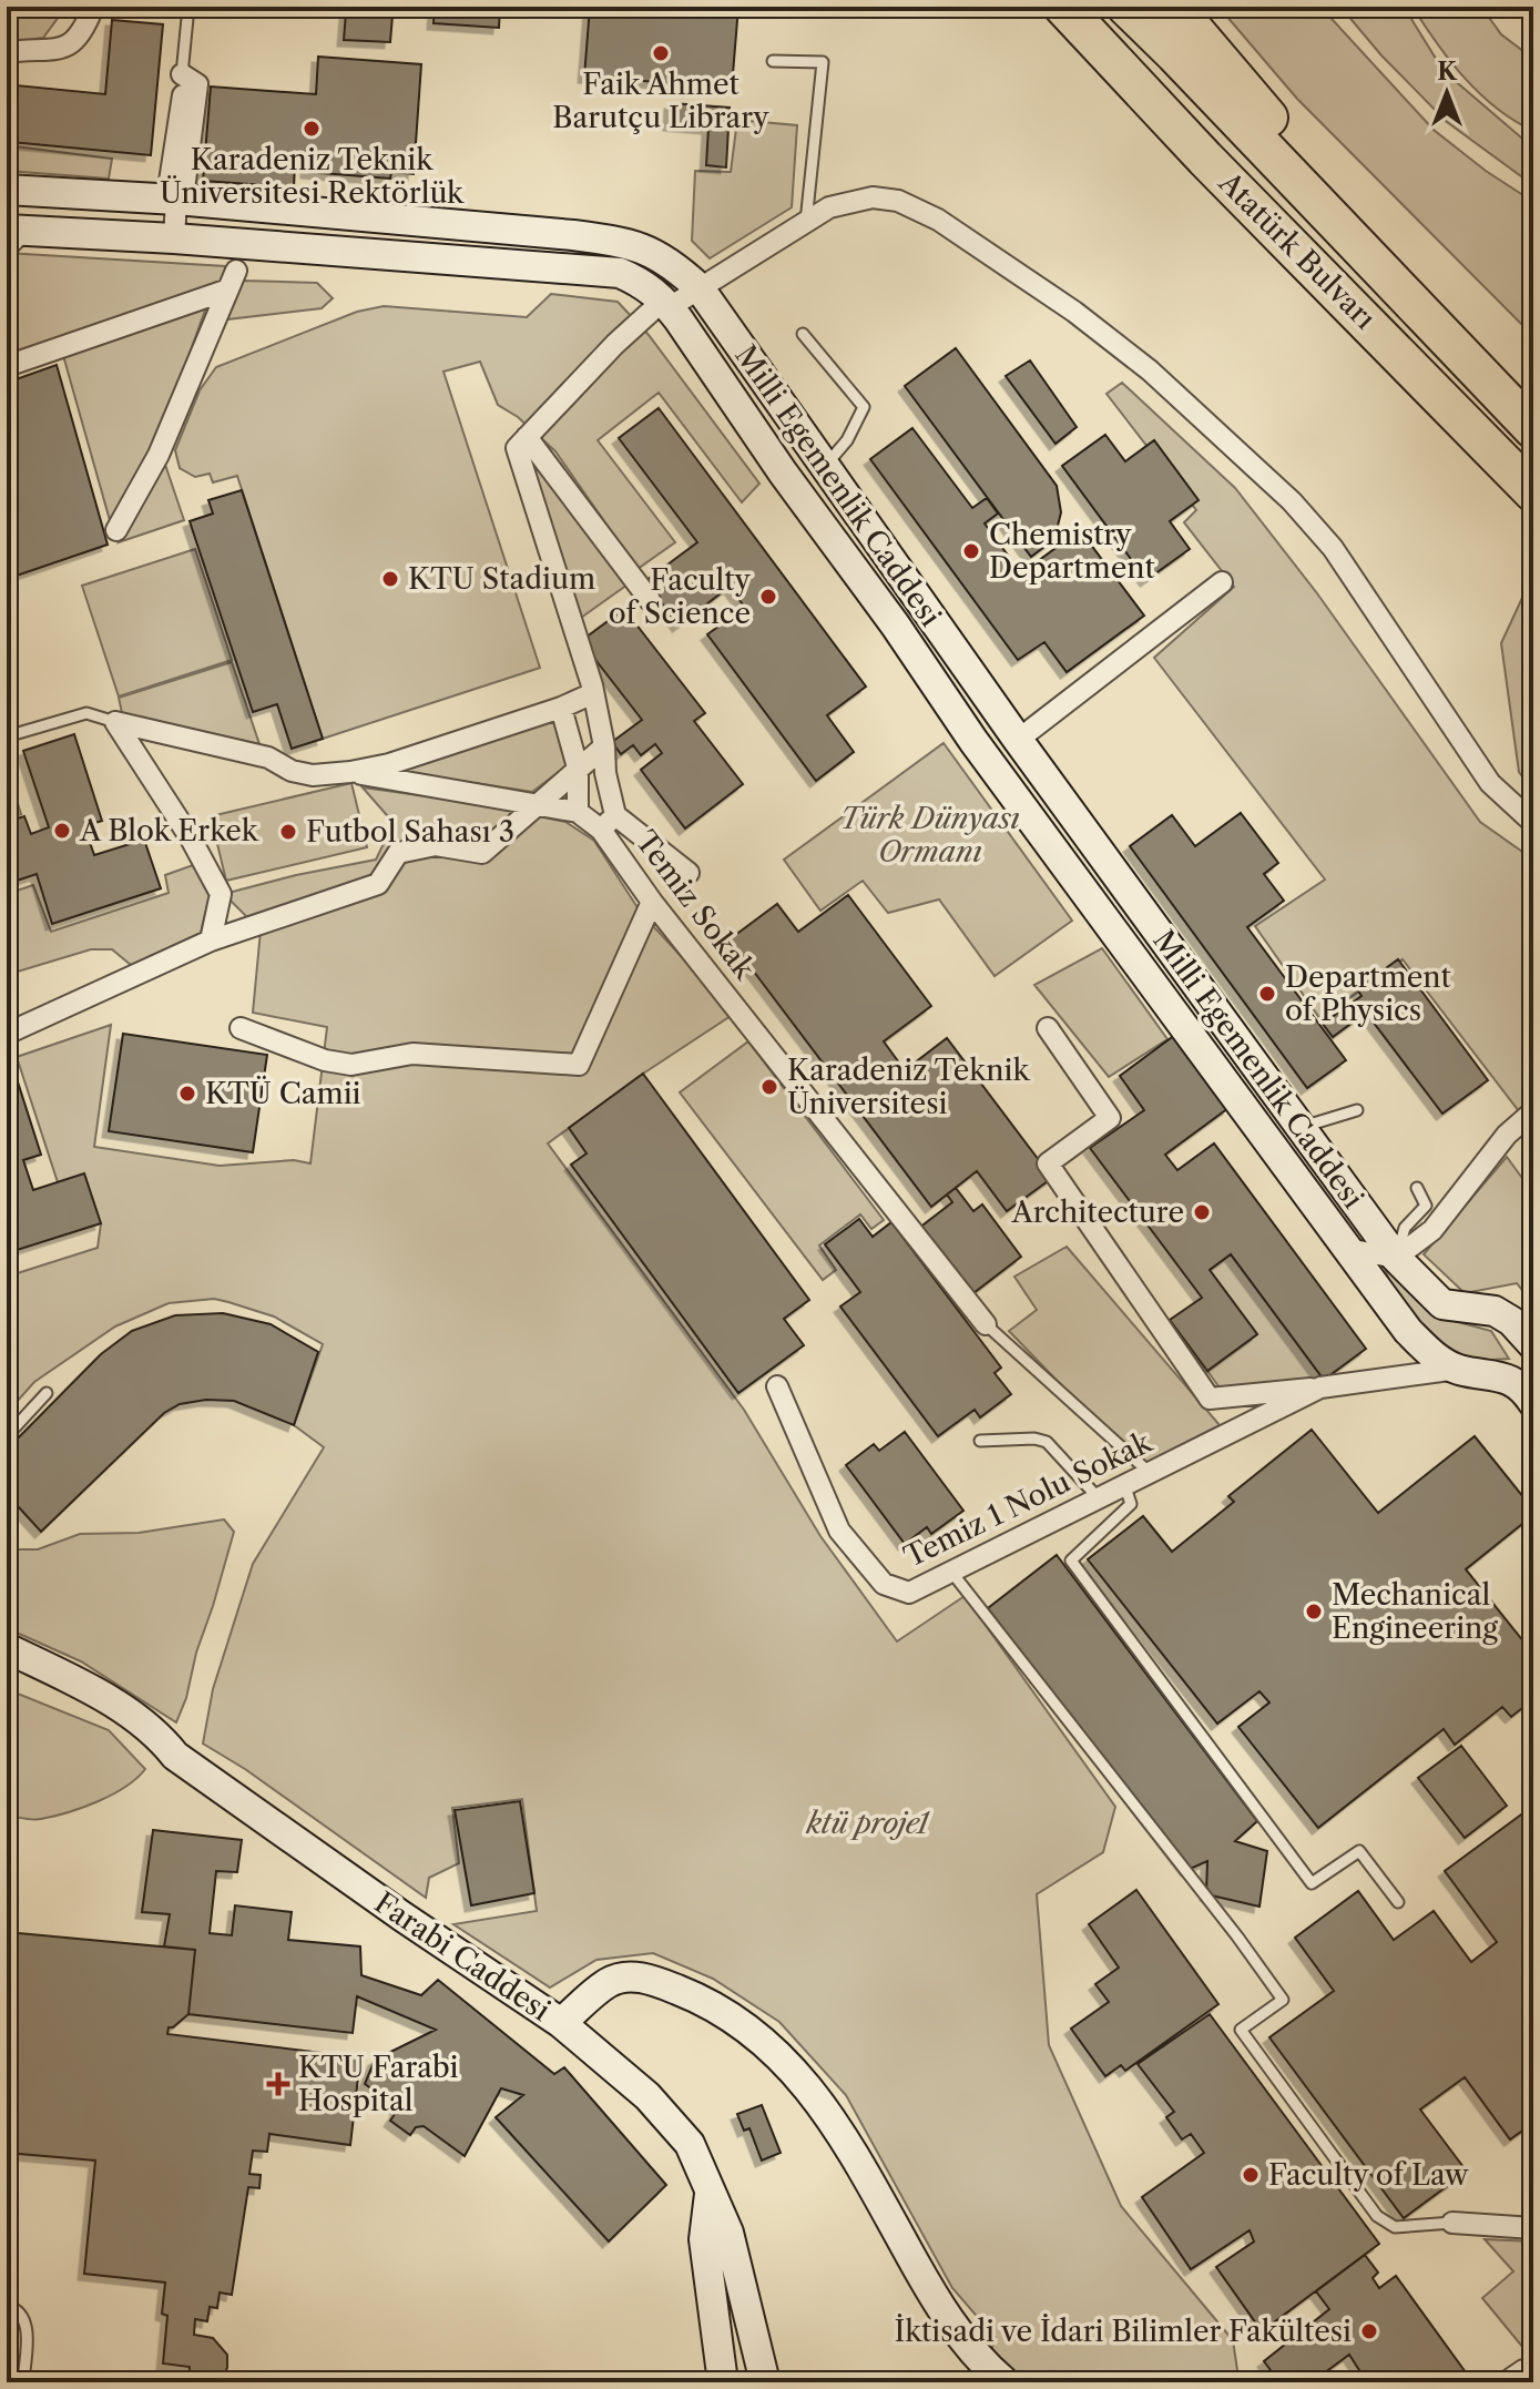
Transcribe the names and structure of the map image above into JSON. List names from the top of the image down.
{
  "streets": {
    "highway": ["Atatürk Bulvarı"],
    "street": [
      "Milli Egemenlik Caddesi",
      "Temiz Sokak",
      "Temiz 1 Nolu Sokak",
      "Farabi Caddesi"
    ]
  },
  "crossings": [
    ["Milli Egemenlik Caddesi", "Temiz 1 Nolu Sokak"],
    ["Temiz Sokak", "Temiz 1 Nolu Sokak"]
  ],
  "parks": ["Türk Dünyası Ormanı", "ktü proje1"],
  "places": {
    "other": [
      "Faik Ahmet Barutçu Library",
      "Karadeniz Teknik Üniversitesi Rektörlük",
      "Chemistry Department",
      "KTU Stadium",
      "Faculty of Science",
      "A Blok Erkek",
      "Futbol Sahası 3",
      "Department of Physics",
      "Karadeniz Teknik Üniversitesi",
      "KTÜ Camii",
      "Architecture",
      "Mechanical Engineering",
      "Faculty of Law",
      "İktisadi ve İdari Bilimler Fakültesi"
    ],
    "health": ["KTU Farabi Hospital"]
  },
  "north": "top"
}
